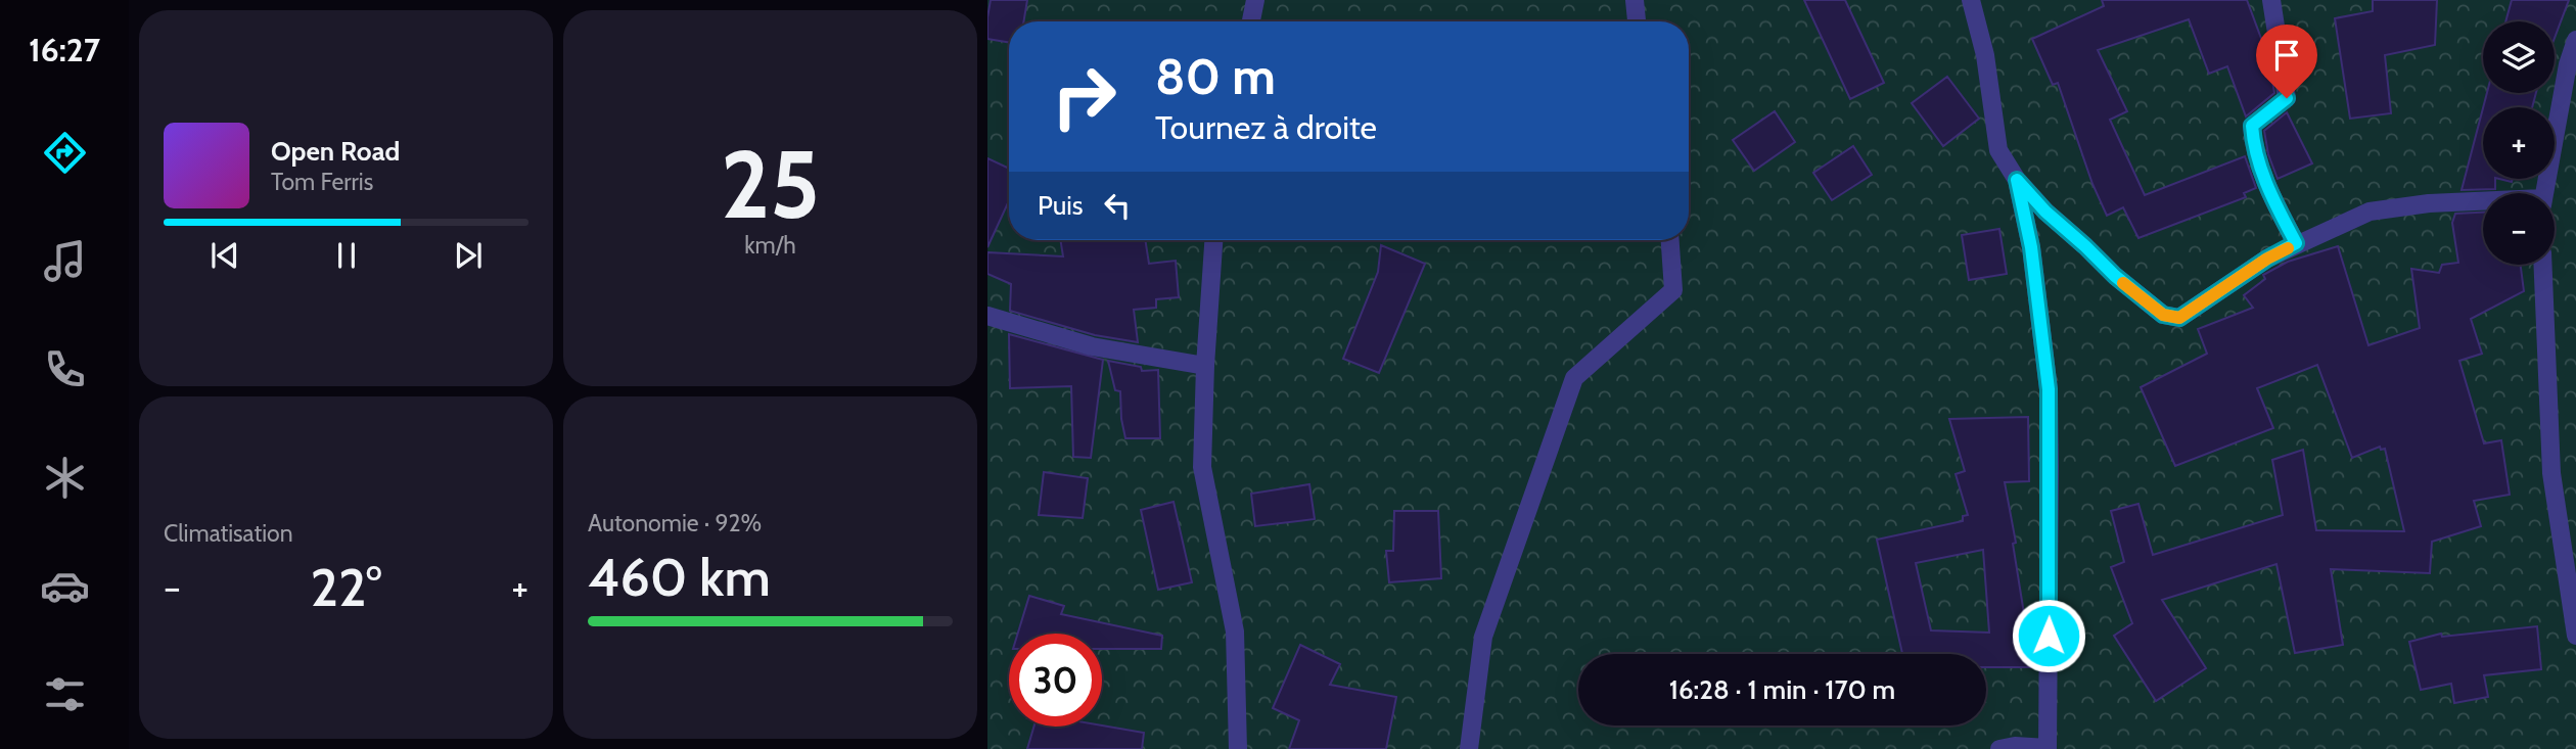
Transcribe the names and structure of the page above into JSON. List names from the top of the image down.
{
  "page": {
    "tabs": "16:27",
    "tile": [
      ["25", "km/h"],
      "Climatisation",
      ["Autonomie · 92%", "460 km"]
    ],
    "map_buttons": ["+", "−"],
    "turn": ["80 m", "Tournez à droite"],
    "song": ["Open Road", "Tom Ferris"],
    "then": "Puis",
    "heat": ["−", "22°", "+"],
    "limit": "30",
    "trip": "16:28 · 1 min · 170 m"
  }
}
